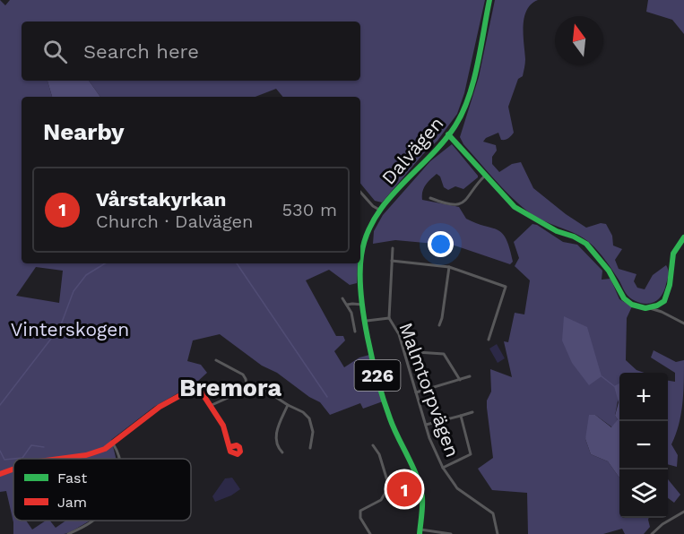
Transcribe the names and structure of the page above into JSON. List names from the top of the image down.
{
  "streets": {
    "street": ["Dalvägen", "226", "Malmtorpvägen"]
  },
  "crossings": [
    ["Dalvägen", "Malmtorpvägen"]
  ],
  "districts": ["Bremora"],
  "parks": ["Vinterskogen"],
  "legend": ["Fast", "Jam"],
  "north": "top",
  "page": {
    "search": "Search here",
    "heading": "Nearby",
    "list": [
      {
        "mark": "1",
        "name": "Vårstakyrkan",
        "note": "Church · Dalvägen",
        "value": "530 m"
      }
    ],
    "map_buttons": ["+", "−"],
    "pins": "1"
  }
}
